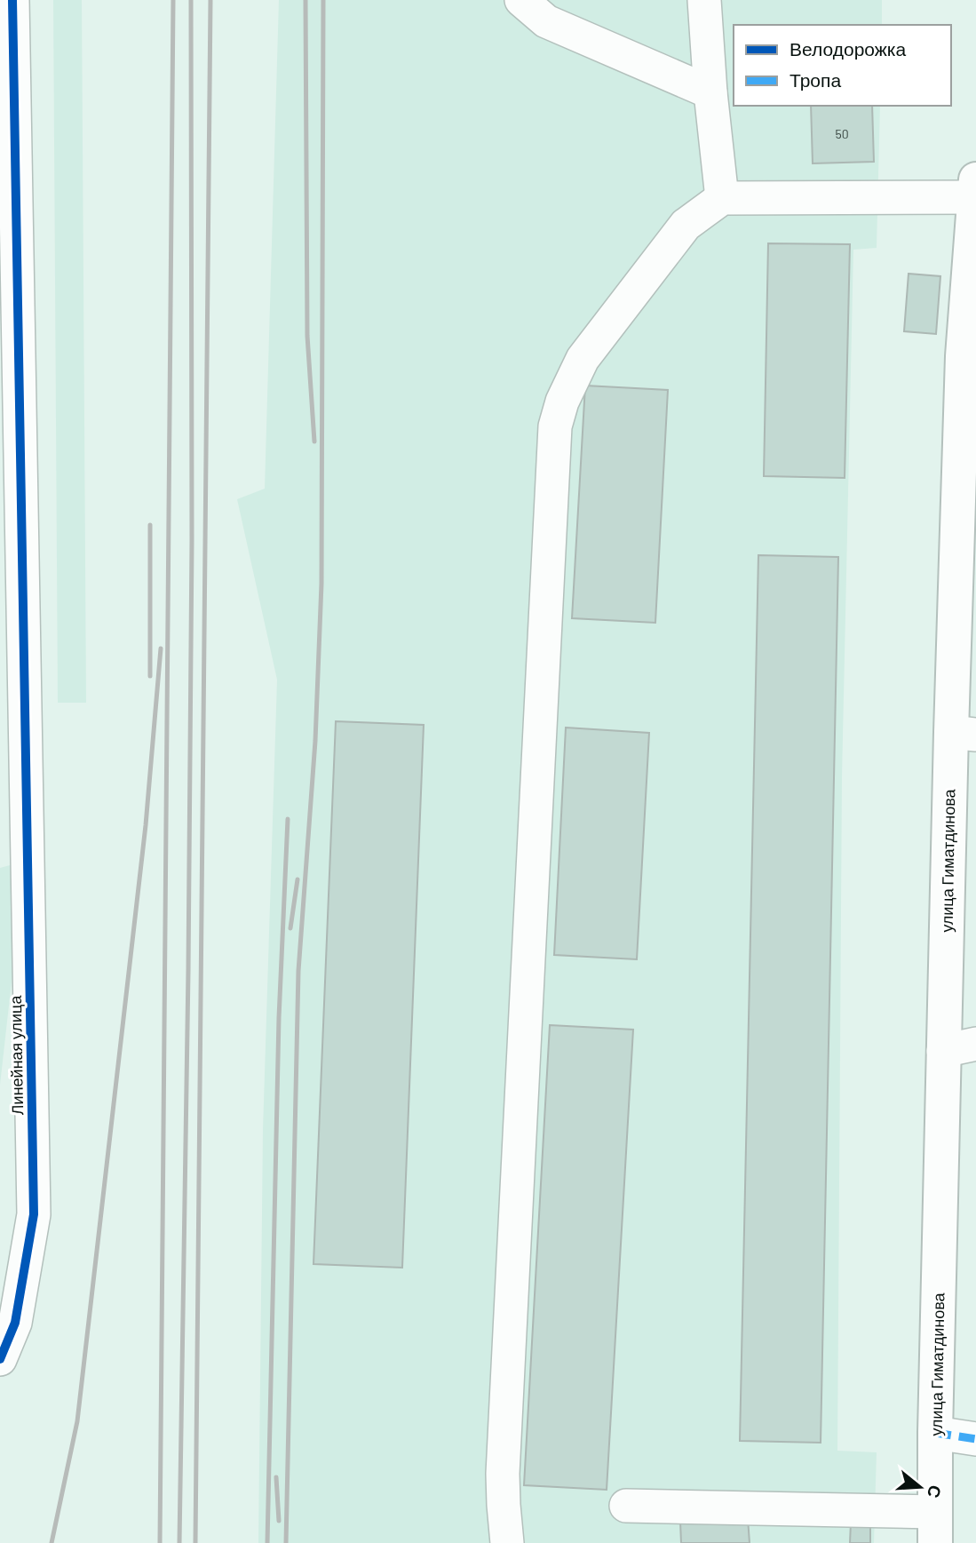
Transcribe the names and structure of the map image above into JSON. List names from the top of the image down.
{
  "streets": {
    "main road": ["улица Гиматдинова"],
    "street": ["Линейная улица"]
  },
  "house_numbers": ["50"],
  "legend": ["Велодорожка", "Тропа"],
  "north": "right"
}
